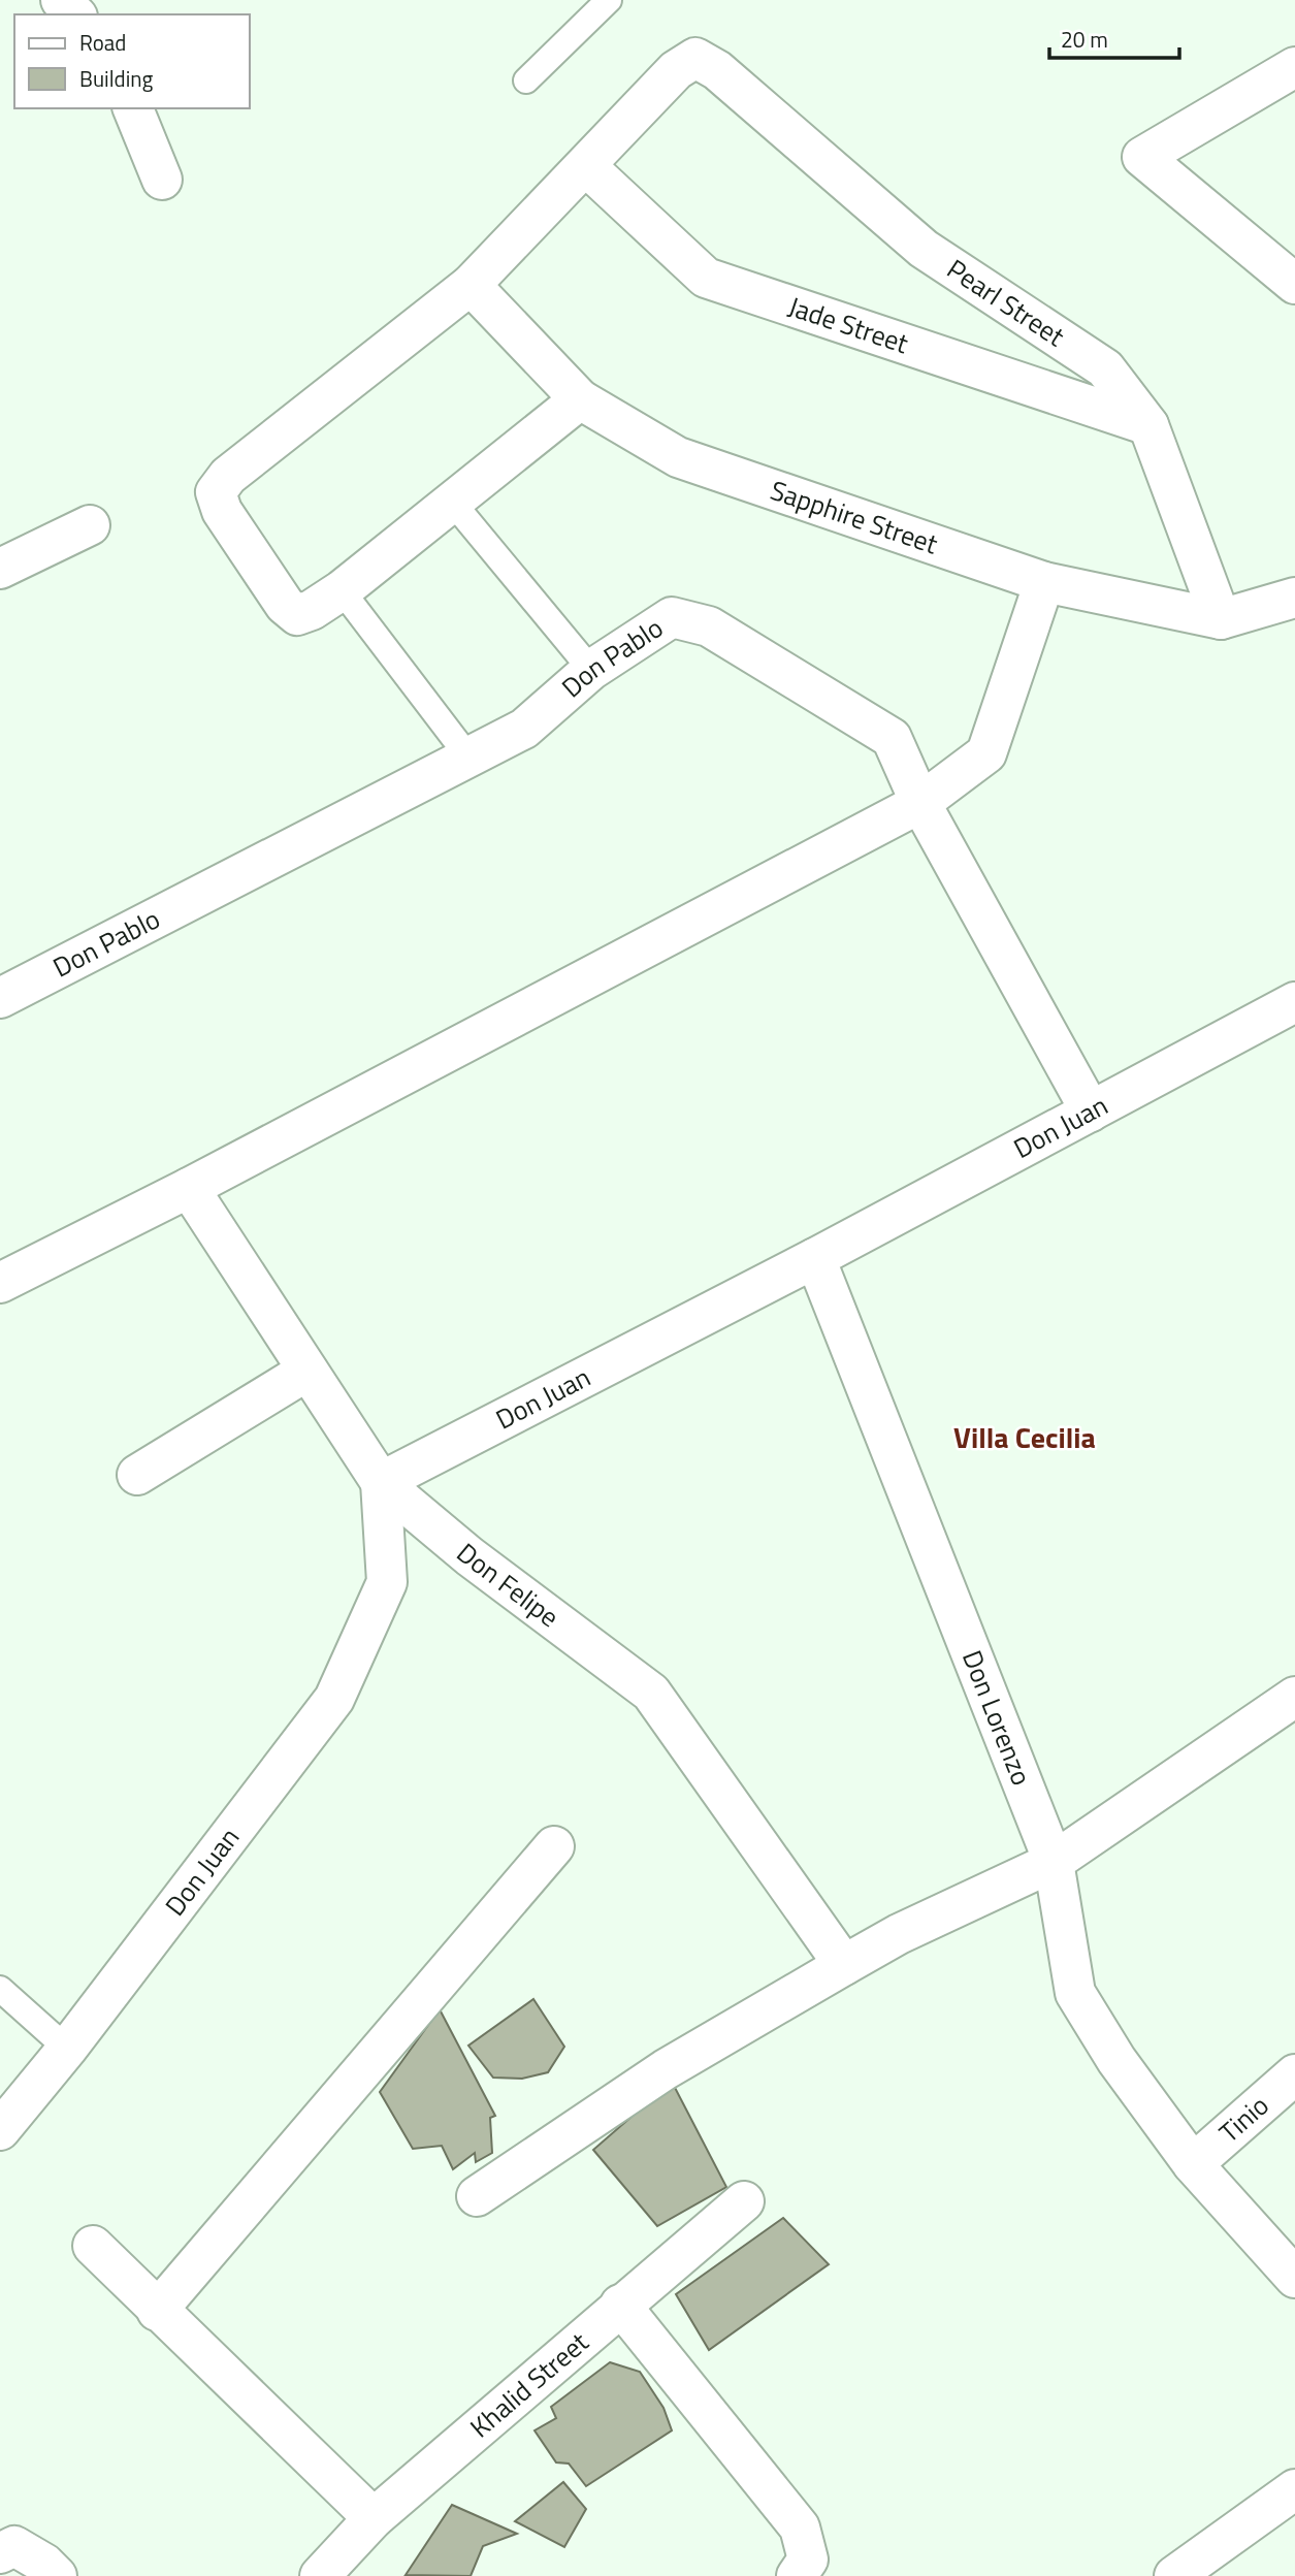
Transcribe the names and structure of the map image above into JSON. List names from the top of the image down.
{
  "streets": {
    "street": [
      "Pearl Street",
      "Jade Street",
      "Sapphire Street",
      "Don Pablo",
      "Don Juan",
      "Don Felipe",
      "Don Lorenzo",
      "Tinio",
      "Khalid Street"
    ]
  },
  "crossings": [
    ["Pearl Street", "Jade Street"],
    ["Pearl Street", "Sapphire Street"],
    ["Don Pablo", "Don Juan"],
    ["Don Juan", "Don Felipe"],
    ["Don Juan", "Don Lorenzo"],
    ["Don Lorenzo", "Tinio"]
  ],
  "districts": ["Villa Cecilia"],
  "legend": ["Road", "Building"],
  "scale_bar": "20 m"
}
